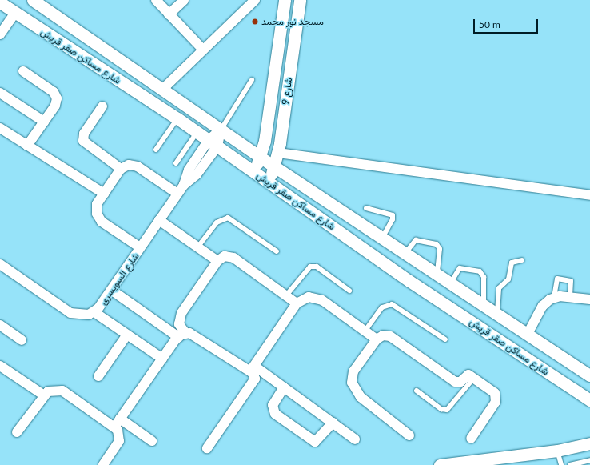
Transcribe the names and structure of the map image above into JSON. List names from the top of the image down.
{
  "streets": {
    "street": ["شارع مساكن صقر قريش", "شارع 9", "شارع السويسرى"]
  },
  "crossings": [
    ["شارع مساكن صقر قريش", "شارع 9"],
    ["شارع مساكن صقر قريش", "شارع السويسرى"]
  ],
  "places": ["مسجد نور محمد"],
  "scale_bar": "50 m"
}
